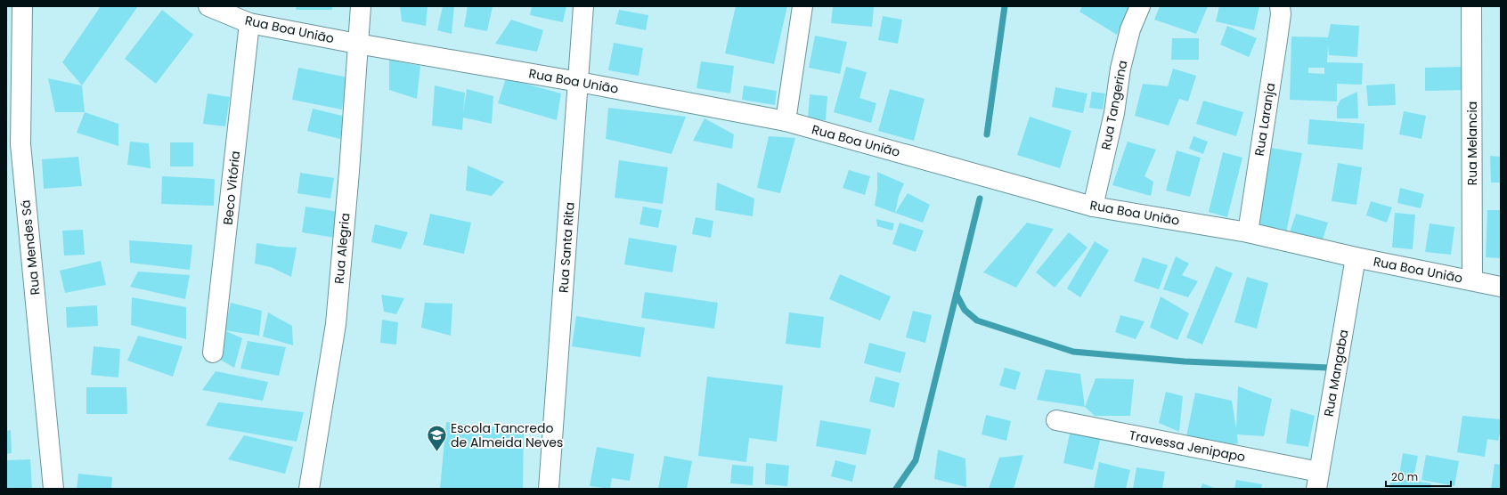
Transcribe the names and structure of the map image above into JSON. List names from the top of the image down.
{
  "streets": {
    "street": [
      "Rua Boa União",
      "Rua Tangerina",
      "Rua Laranja",
      "Rua Melancia",
      "Beco Vitória",
      "Rua Mendes Sá",
      "Rua Santa Rita",
      "Rua Alegria",
      "Rua Mangaba",
      "Travessa Jenipapo"
    ]
  },
  "crossings": [
    ["Rua Boa União", "Rua Tangerina"],
    ["Rua Boa União", "Rua Laranja"],
    ["Rua Boa União", "Rua Melancia"],
    ["Rua Boa União", "Beco Vitória"],
    ["Rua Boa União", "Rua Santa Rita"],
    ["Rua Boa União", "Rua Alegria"],
    ["Rua Boa União", "Rua Mangaba"],
    ["Rua Mangaba", "Travessa Jenipapo"]
  ],
  "places": {
    "school or university": ["Escola Tancredo de Almeida Neves"]
  },
  "scale_bar": "20 m"
}
